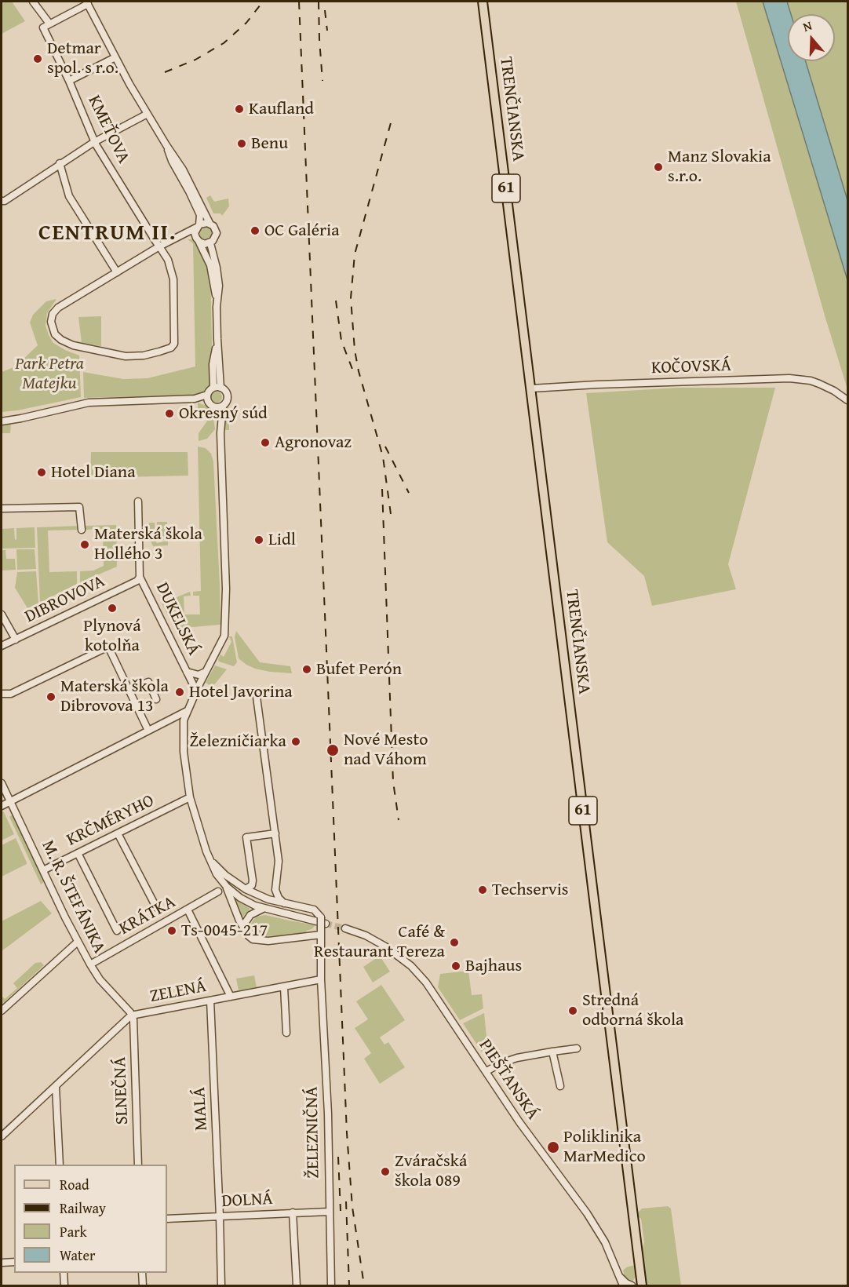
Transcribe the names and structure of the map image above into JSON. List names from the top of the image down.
{
  "streets": {
    "main road": ["TRENČIANSKA", "61"],
    "street": [
      "KMEŤOVA",
      "KOČOVSKÁ",
      "DIBROVOVA",
      "DUKELSKÁ",
      "KRČMÉRYHO",
      "M. R. ŠTEFÁNIKA",
      "KRÁTKA",
      "ZELENÁ",
      "PIEŠŤANSKÁ",
      "SLNEČNÁ",
      "MALÁ",
      "ŽELEZNIČNÁ",
      "DOLNÁ"
    ]
  },
  "crossings": [
    ["TRENČIANSKA", "KOČOVSKÁ"],
    ["DIBROVOVA", "DUKELSKÁ"],
    ["KRČMÉRYHO", "M. R. ŠTEFÁNIKA"],
    ["KRČMÉRYHO", "KRÁTKA"],
    ["M. R. ŠTEFÁNIKA", "KRÁTKA"],
    ["M. R. ŠTEFÁNIKA", "ZELENÁ"],
    ["M. R. ŠTEFÁNIKA", "SLNEČNÁ"],
    ["KRÁTKA", "ZELENÁ"],
    ["ZELENÁ", "SLNEČNÁ"],
    ["ZELENÁ", "MALÁ"],
    ["ZELENÁ", "ŽELEZNIČNÁ"],
    ["MALÁ", "DOLNÁ"],
    ["ŽELEZNIČNÁ", "DOLNÁ"]
  ],
  "districts": ["CENTRUM II."],
  "parks": ["Park Petra Matejku"],
  "places": [
    "Detmar spol. s r.o.",
    "Kaufland",
    "Benu",
    "Manz Slovakia s.r.o.",
    "OC Galéria",
    "Okresný súd",
    "Agronovaz",
    "Hotel Diana",
    "Lidl",
    "Materská škola Hollého 3",
    "Plynová kotolňa",
    "Bufet Perón",
    "Hotel Javorina",
    "Materská škola Dibrovova 13",
    "Železničiarka",
    "Nové Mesto nad Váhom",
    "Techservis",
    "Ts-0045-217",
    "Café & Restaurant Tereza",
    "Bajhaus",
    "Stredná odborná škola",
    "Poliklinika MarMedico",
    "Zváračská škola 089"
  ],
  "legend": [
    "Road",
    "Railway",
    "Park",
    "Water"
  ],
  "north": "top"
}
